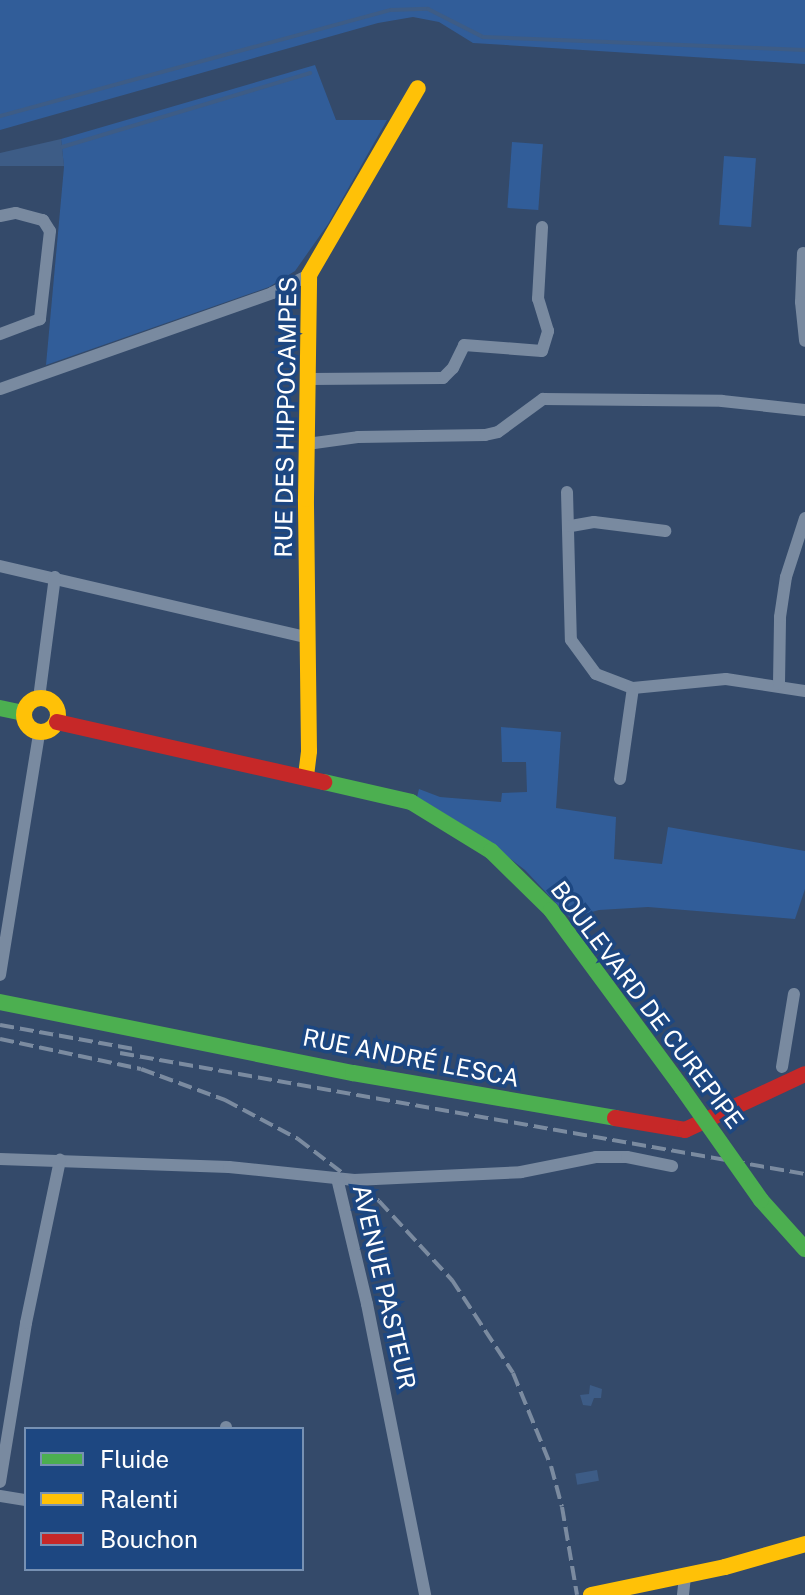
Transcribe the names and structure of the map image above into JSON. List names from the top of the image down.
{
  "streets": {
    "street": [
      "RUE DES HIPPOCAMPES",
      "BOULEVARD DE CUREPIPE",
      "RUE ANDRÉ LESCA",
      "AVENUE PASTEUR"
    ]
  },
  "crossings": [
    ["RUE DES HIPPOCAMPES", "BOULEVARD DE CUREPIPE"]
  ],
  "legend": ["Fluide", "Ralenti", "Bouchon"]
}
